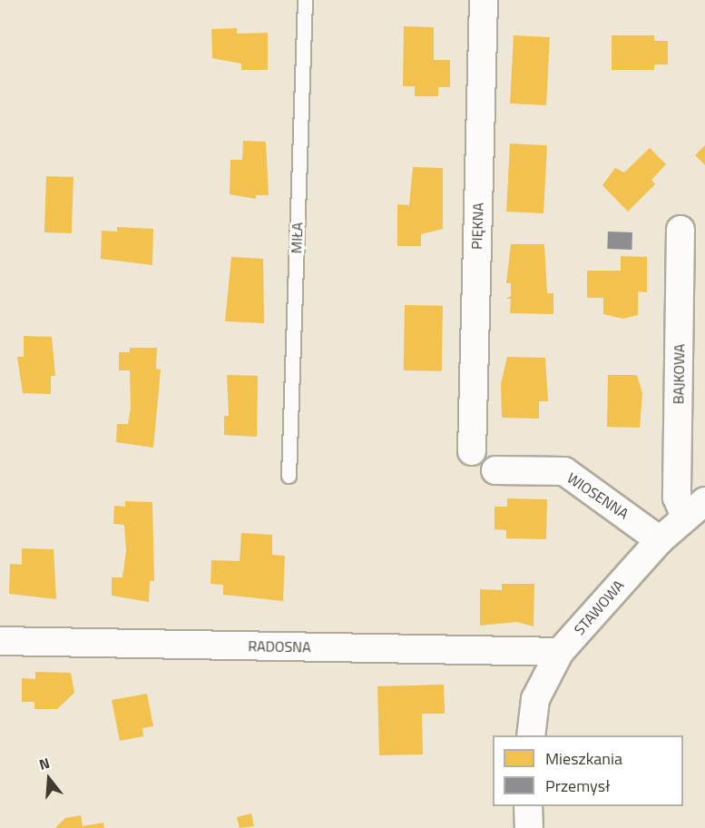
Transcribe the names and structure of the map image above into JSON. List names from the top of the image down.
{
  "streets": {
    "street": [
      "PIĘKNA",
      "BAJKOWA",
      "WIOSENNA",
      "STAWOWA",
      "RADOSNA"
    ],
    "lane": ["MIŁA"]
  },
  "crossings": [
    ["BAJKOWA", "STAWOWA"],
    ["WIOSENNA", "STAWOWA"],
    ["STAWOWA", "RADOSNA"]
  ],
  "legend": ["Mieszkania", "Przemysł"],
  "north": "top"
}
